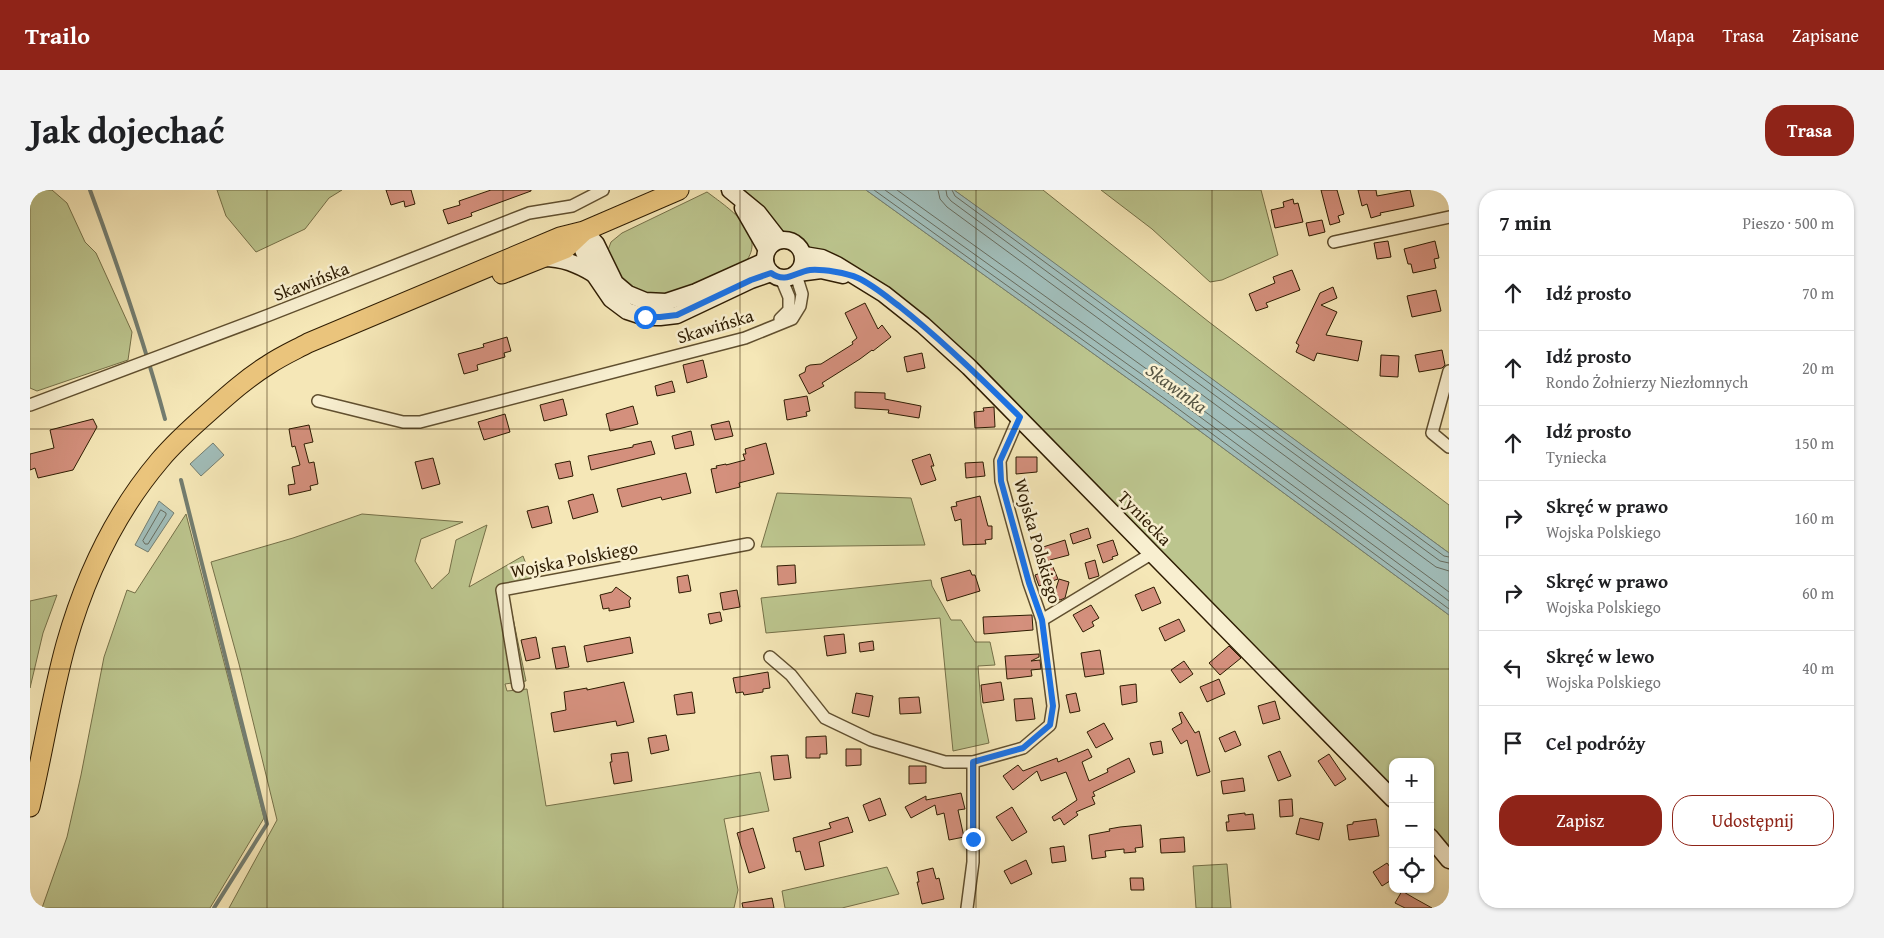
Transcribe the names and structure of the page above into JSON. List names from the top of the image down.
{
  "streets": {
    "street": ["Skawińska", "Tyniecka", "Wojska Polskiego"]
  },
  "crossings": [
    ["Skawińska", "Tyniecka"],
    ["Tyniecka", "Wojska Polskiego"]
  ],
  "water": ["Skawinka"],
  "page": {
    "header": "Trailo",
    "nav": ["Mapa", "Trasa", "Zapisane"],
    "title": "Jak dojechać",
    "buttons": [
      "Trasa",
      ["Zapisz", "Udostępnij"]
    ],
    "heading": ["7 min", "Pieszo · 500 m"],
    "list": [
      ["Idź prosto", "70 m"],
      ["Idź prosto", "Rondo Żołnierzy Niezłomnych", "20 m"],
      ["Idź prosto", "Tyniecka", "150 m"],
      ["Skręć w prawo", "Wojska Polskiego", "160 m"],
      ["Skręć w prawo", "Wojska Polskiego", "60 m"],
      ["Skręć w lewo", "Wojska Polskiego", "40 m"],
      "Cel podróży"
    ],
    "map_buttons": ["+", "−"]
  }
}
